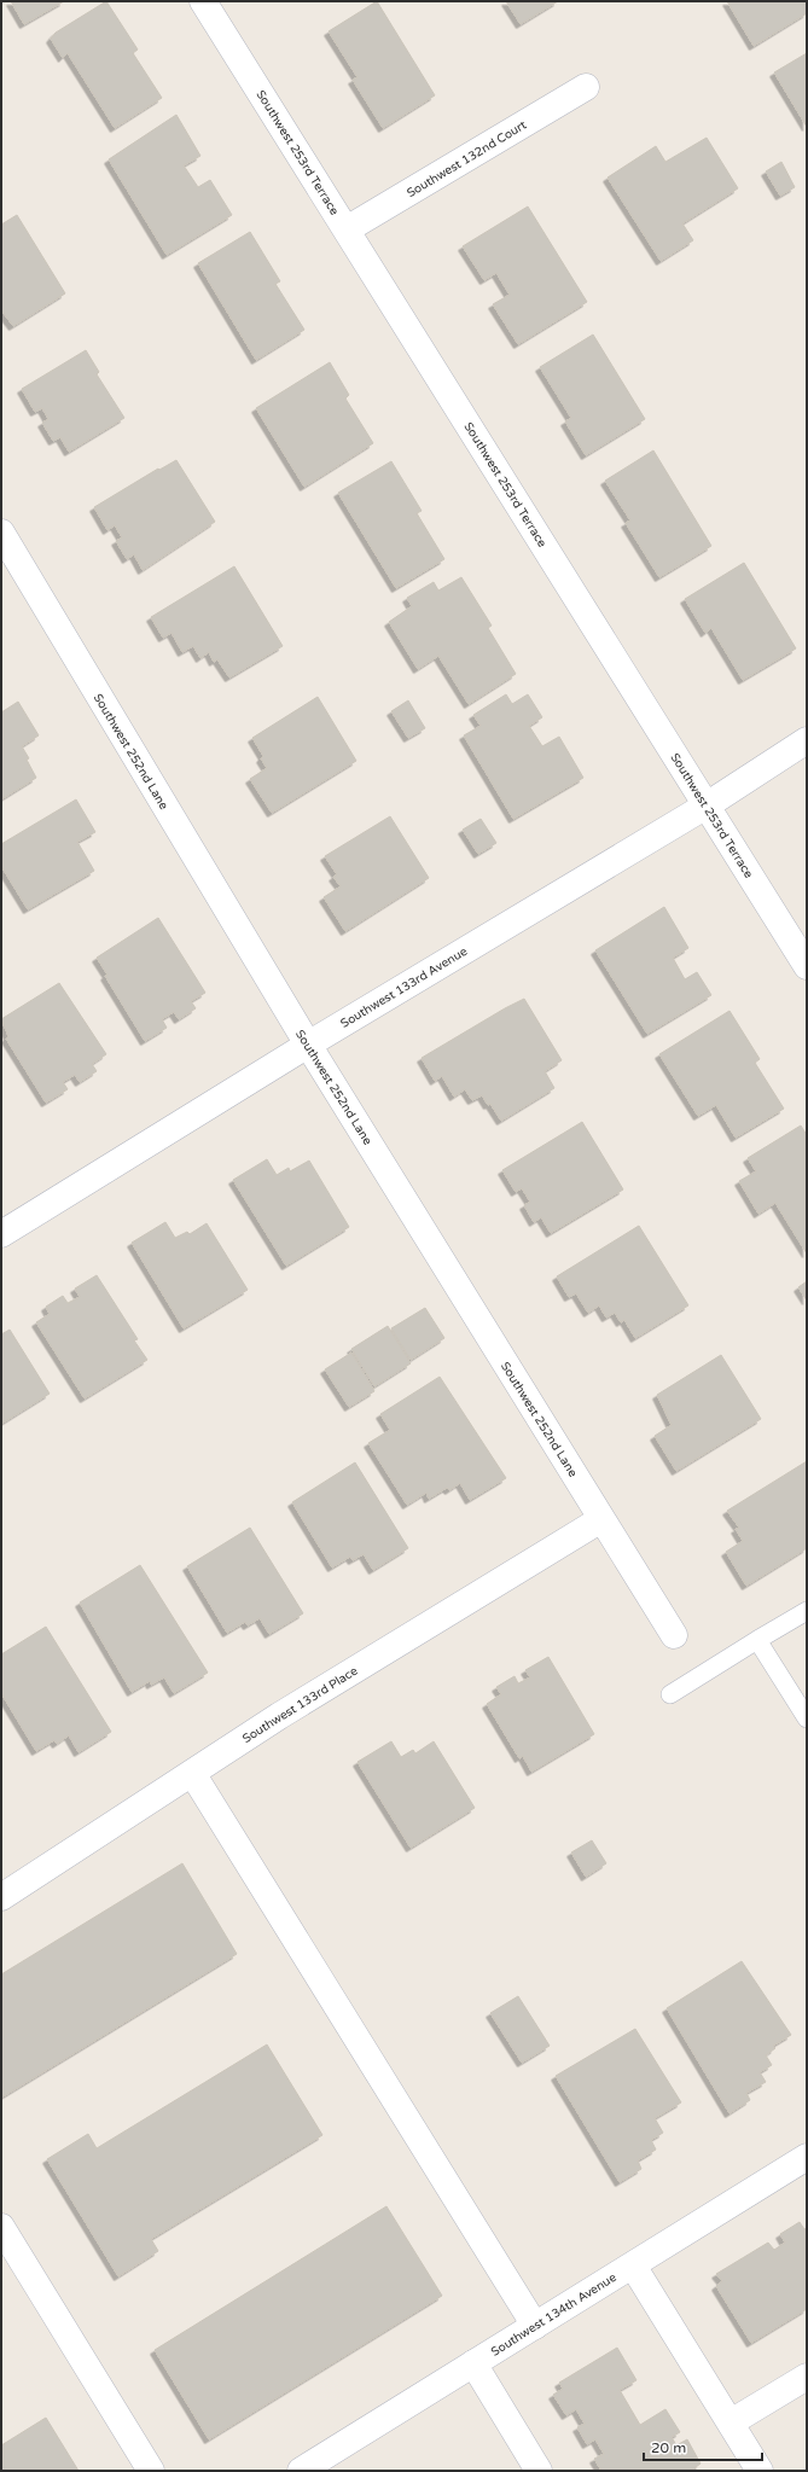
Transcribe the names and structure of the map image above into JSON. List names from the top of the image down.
{
  "streets": {
    "street": [
      "Southwest 253rd Terrace",
      "Southwest 132nd Court",
      "Southwest 252nd Lane",
      "Southwest 133rd Avenue",
      "Southwest 133rd Place",
      "Southwest 134th Avenue"
    ]
  },
  "crossings": [
    ["Southwest 253rd Terrace", "Southwest 132nd Court"],
    ["Southwest 253rd Terrace", "Southwest 133rd Avenue"],
    ["Southwest 252nd Lane", "Southwest 133rd Avenue"],
    ["Southwest 252nd Lane", "Southwest 133rd Place"]
  ],
  "scale_bar": "20 m"
}
